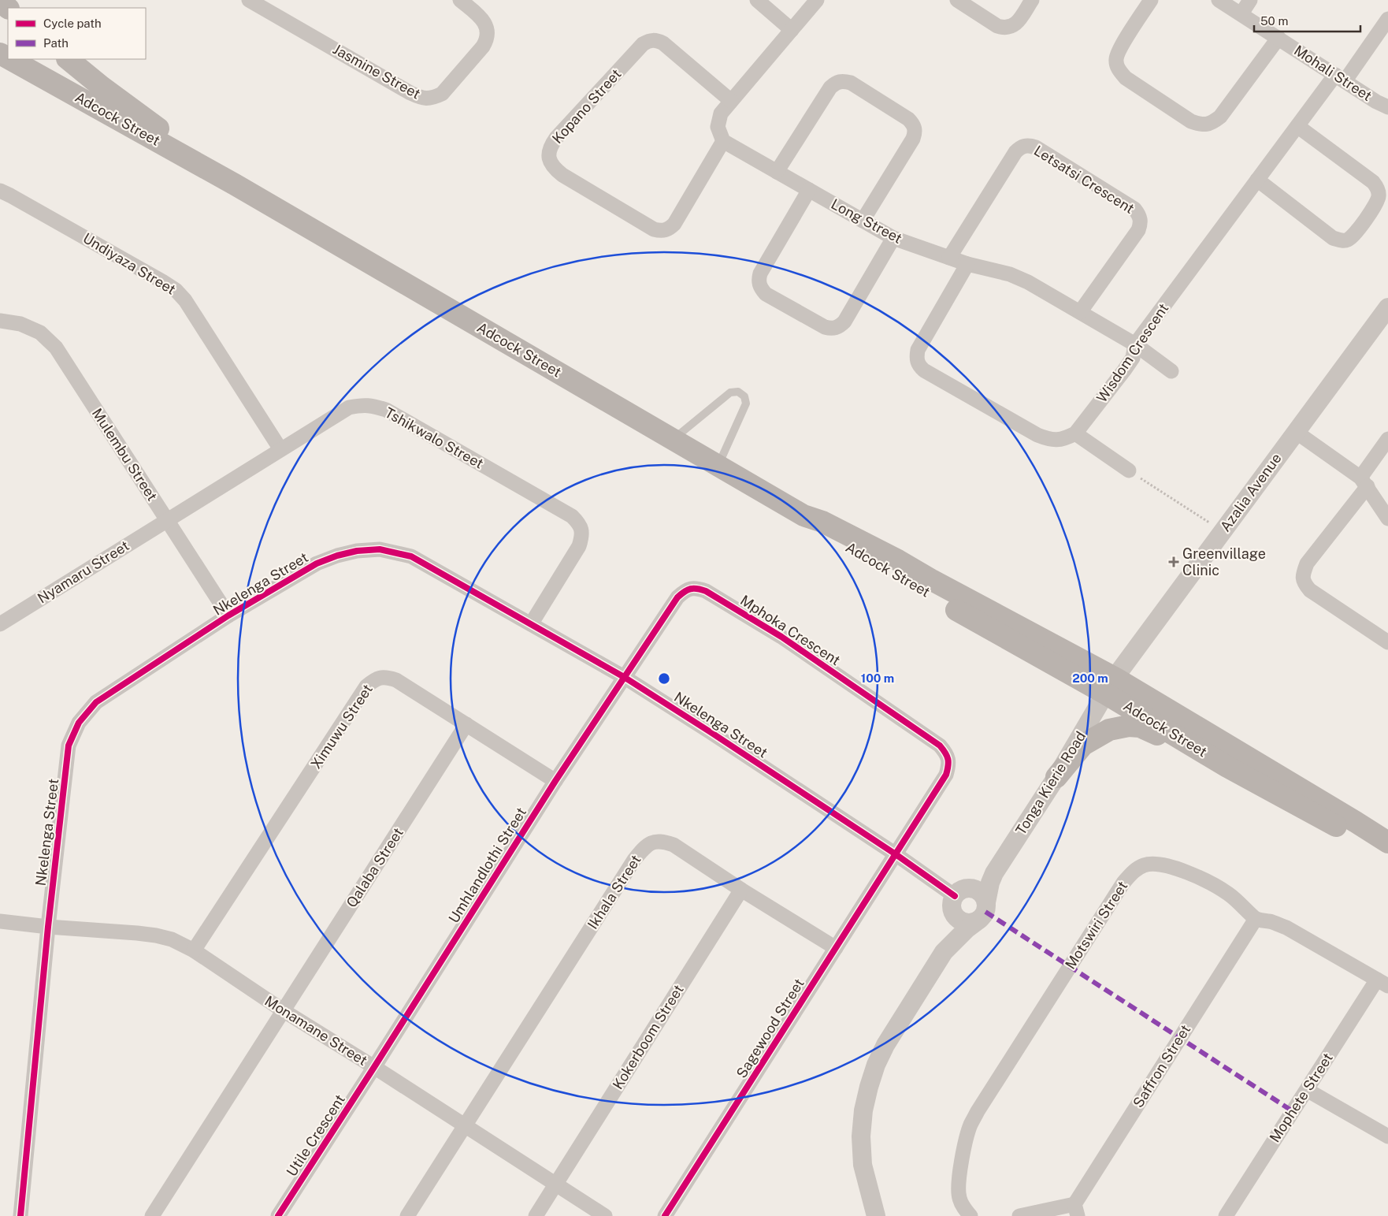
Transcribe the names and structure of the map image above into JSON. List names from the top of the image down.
{
  "streets": {
    "main road": ["Adcock Street"],
    "street": [
      "Jasmine Street",
      "Mohali Street",
      "Kopano Street",
      "Letsatsi Crescent",
      "Long Street",
      "Undiyaza Street",
      "Wisdom Crescent",
      "Tshikwalo Street",
      "Mulembu Street",
      "Azalia Avenue",
      "Nyamaru Street",
      "Nkelenga Street",
      "Mphoka Crescent",
      "Ximuwu Street",
      "Tonga Kierie Road",
      "Umhlandlothi Street",
      "Qalaba Street",
      "Ikhala Street",
      "Motswiri Street",
      "Sagewood Street",
      "Monamane Street",
      "Kokerboom Street",
      "Saffron Street",
      "Mophete Street",
      "Utile Crescent"
    ]
  },
  "crossings": [
    ["Mohali Street", "Wisdom Crescent"],
    ["Kopano Street", "Long Street"],
    ["Adcock Street", "Azalia Avenue"],
    ["Adcock Street", "Tonga Kierie Road"],
    ["Letsatsi Crescent", "Long Street"],
    ["Long Street", "Wisdom Crescent"],
    ["Undiyaza Street", "Tshikwalo Street"],
    ["Tshikwalo Street", "Mulembu Street"],
    ["Tshikwalo Street", "Nyamaru Street"],
    ["Tshikwalo Street", "Nkelenga Street"],
    ["Mulembu Street", "Nyamaru Street"],
    ["Mulembu Street", "Nkelenga Street"],
    ["Azalia Avenue", "Tonga Kierie Road"],
    ["Nkelenga Street", "Mphoka Crescent"],
    ["Nkelenga Street", "Tonga Kierie Road"],
    ["Nkelenga Street", "Umhlandlothi Street"],
    ["Nkelenga Street", "Sagewood Street"],
    ["Nkelenga Street", "Monamane Street"],
    ["Mphoka Crescent", "Umhlandlothi Street"],
    ["Mphoka Crescent", "Sagewood Street"],
    ["Ximuwu Street", "Umhlandlothi Street"],
    ["Ximuwu Street", "Qalaba Street"],
    ["Ximuwu Street", "Monamane Street"],
    ["Umhlandlothi Street", "Monamane Street"],
    ["Umhlandlothi Street", "Utile Crescent"],
    ["Qalaba Street", "Monamane Street"],
    ["Ikhala Street", "Sagewood Street"],
    ["Ikhala Street", "Monamane Street"],
    ["Ikhala Street", "Kokerboom Street"],
    ["Motswiri Street", "Saffron Street"],
    ["Monamane Street", "Kokerboom Street"],
    ["Monamane Street", "Utile Crescent"]
  ],
  "places": {
    "health": ["Greenvillage Clinic"]
  },
  "legend": ["Cycle path", "Path"],
  "scale_bar": "50 m",
  "rings": ["100 m", "200 m"]
}
